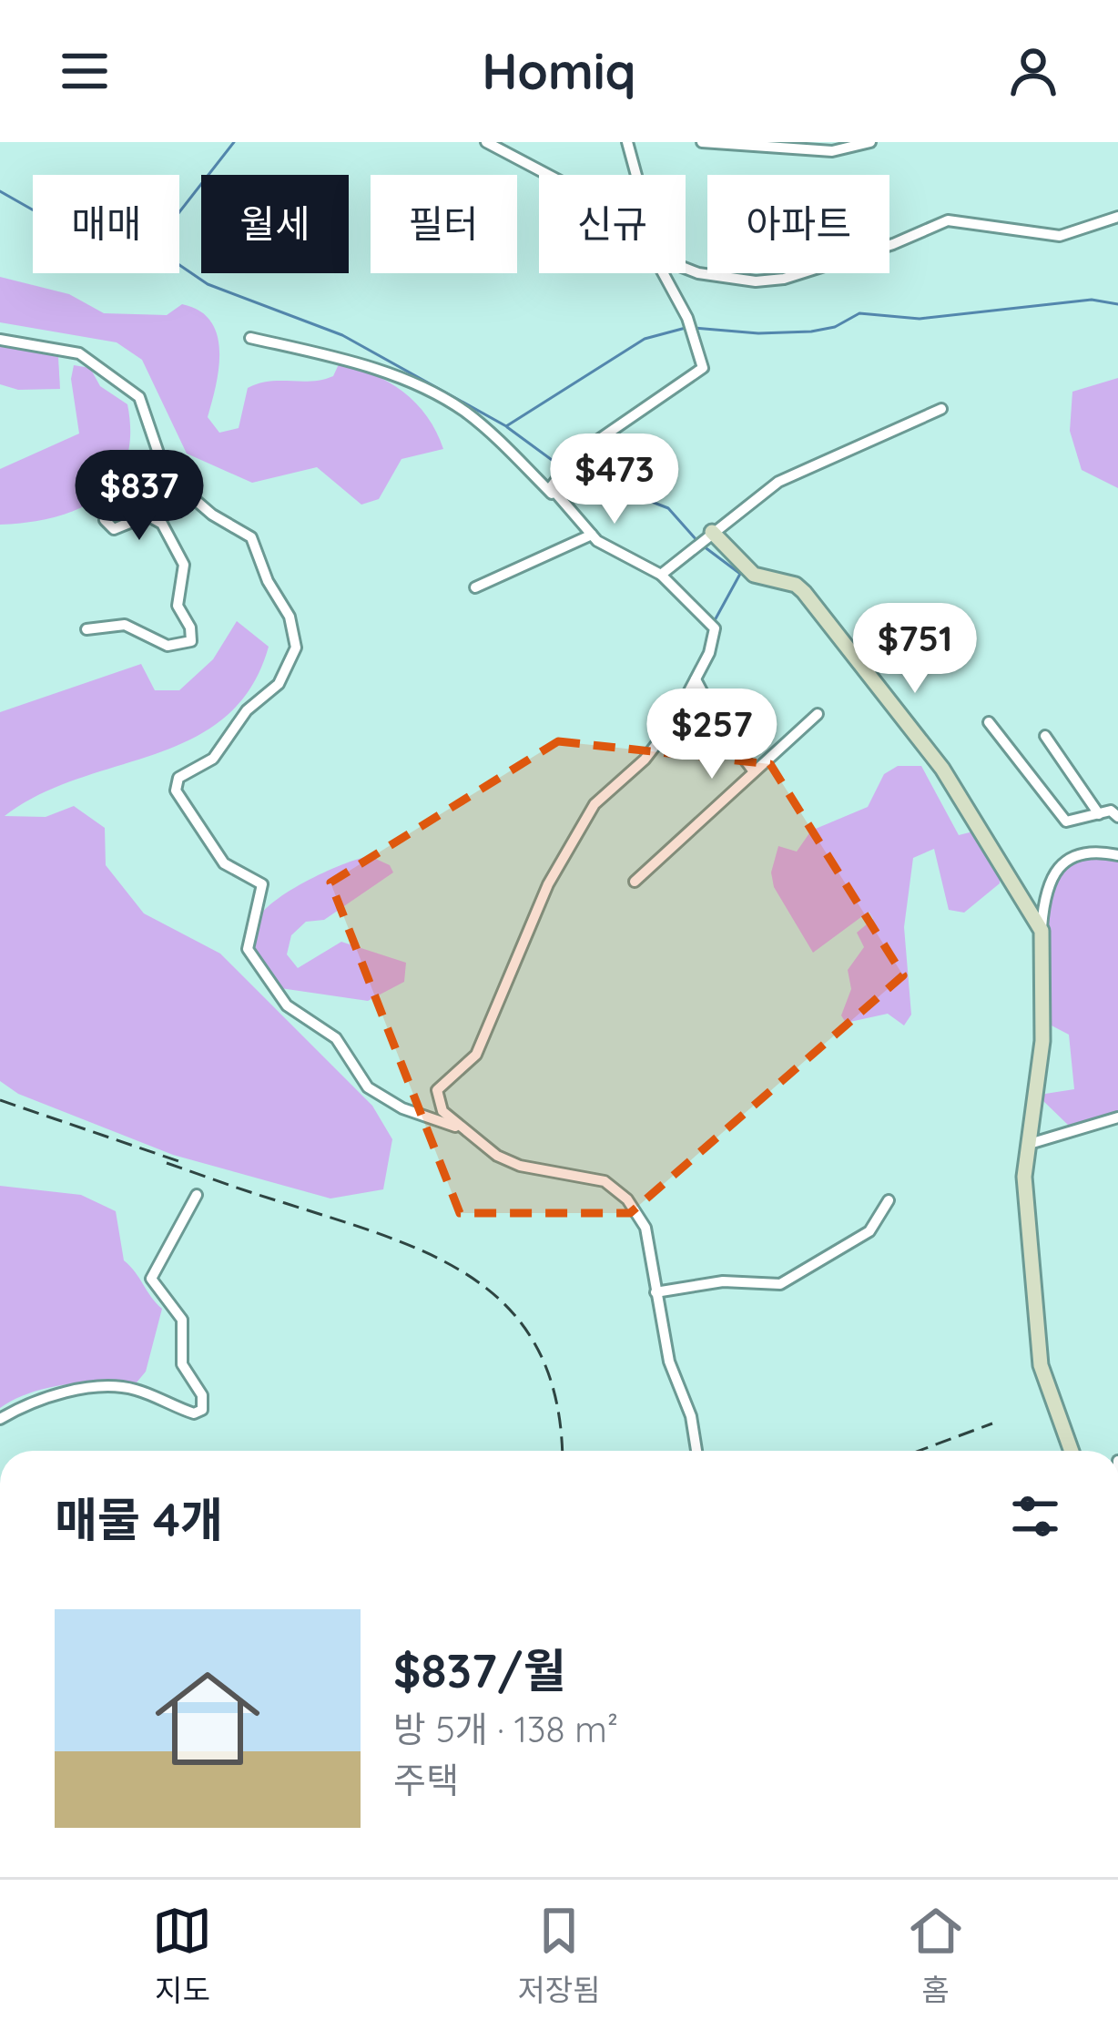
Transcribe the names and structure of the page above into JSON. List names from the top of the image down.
{
  "page": {
    "header": "Homiq",
    "chip": [
      "매매",
      "월세",
      "필터",
      "신규",
      "아파트"
    ],
    "price": [
      "$473",
      "$837",
      "$751",
      "$257"
    ],
    "heading": "매물 4개",
    "list": [
      {
        "name": "$837/월",
        "note": "방 5개 · 138 m² · 주택"
      }
    ],
    "tabs": ["지도", "저장됨", "홈"]
  }
}
